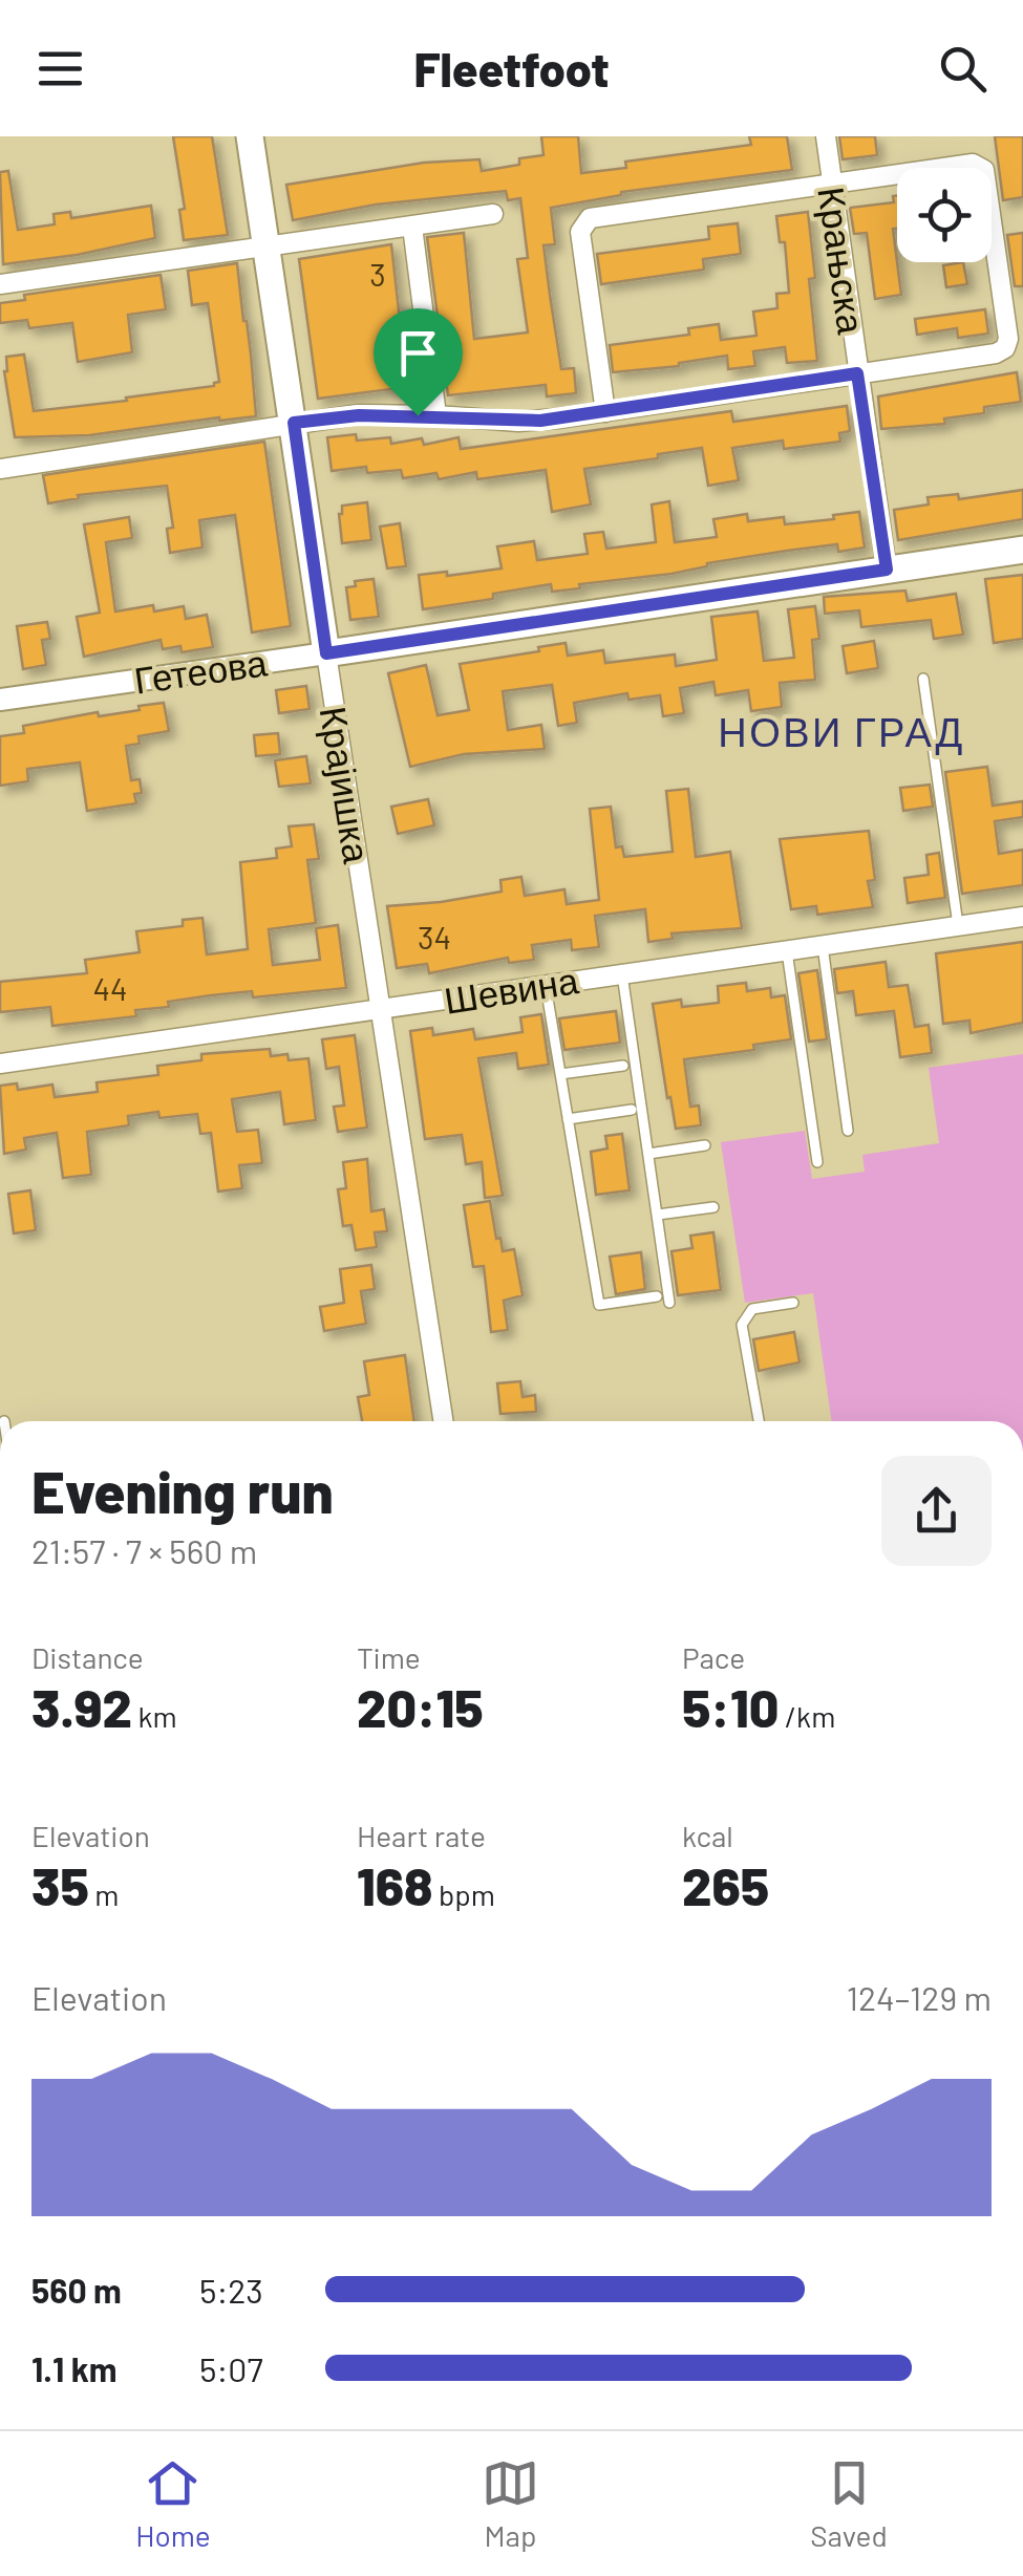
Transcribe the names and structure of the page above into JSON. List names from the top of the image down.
{
  "streets": {
    "main road": ["Гетеова", "Крајишка"],
    "street": ["Крањска", "Шевина"]
  },
  "crossings": [
    ["Крањска", "Гетеова"],
    ["Гетеова", "Крајишка"],
    ["Крајишка", "Шевина"]
  ],
  "districts": ["НОВИ ГРАД"],
  "house_numbers": ["3", "34", "44"],
  "page": {
    "header": "Fleetfoot",
    "heading": ["Evening run", "21:57 · 7 × 560 m"],
    "stats": [
      ["Distance", "3.92 km"],
      ["Time", "20:15"],
      ["Pace", "5:10 /km"],
      ["Elevation", "35 m"],
      ["Heart rate", "168 bpm"],
      ["kcal", "265"]
    ],
    "chart": ["Elevation", "124–129 m"],
    "list": [
      {
        "name": "560 m",
        "note": "5:23"
      },
      {
        "name": "1.1 km",
        "note": "5:07"
      }
    ],
    "tabs": ["Home", "Map", "Saved"]
  }
}
